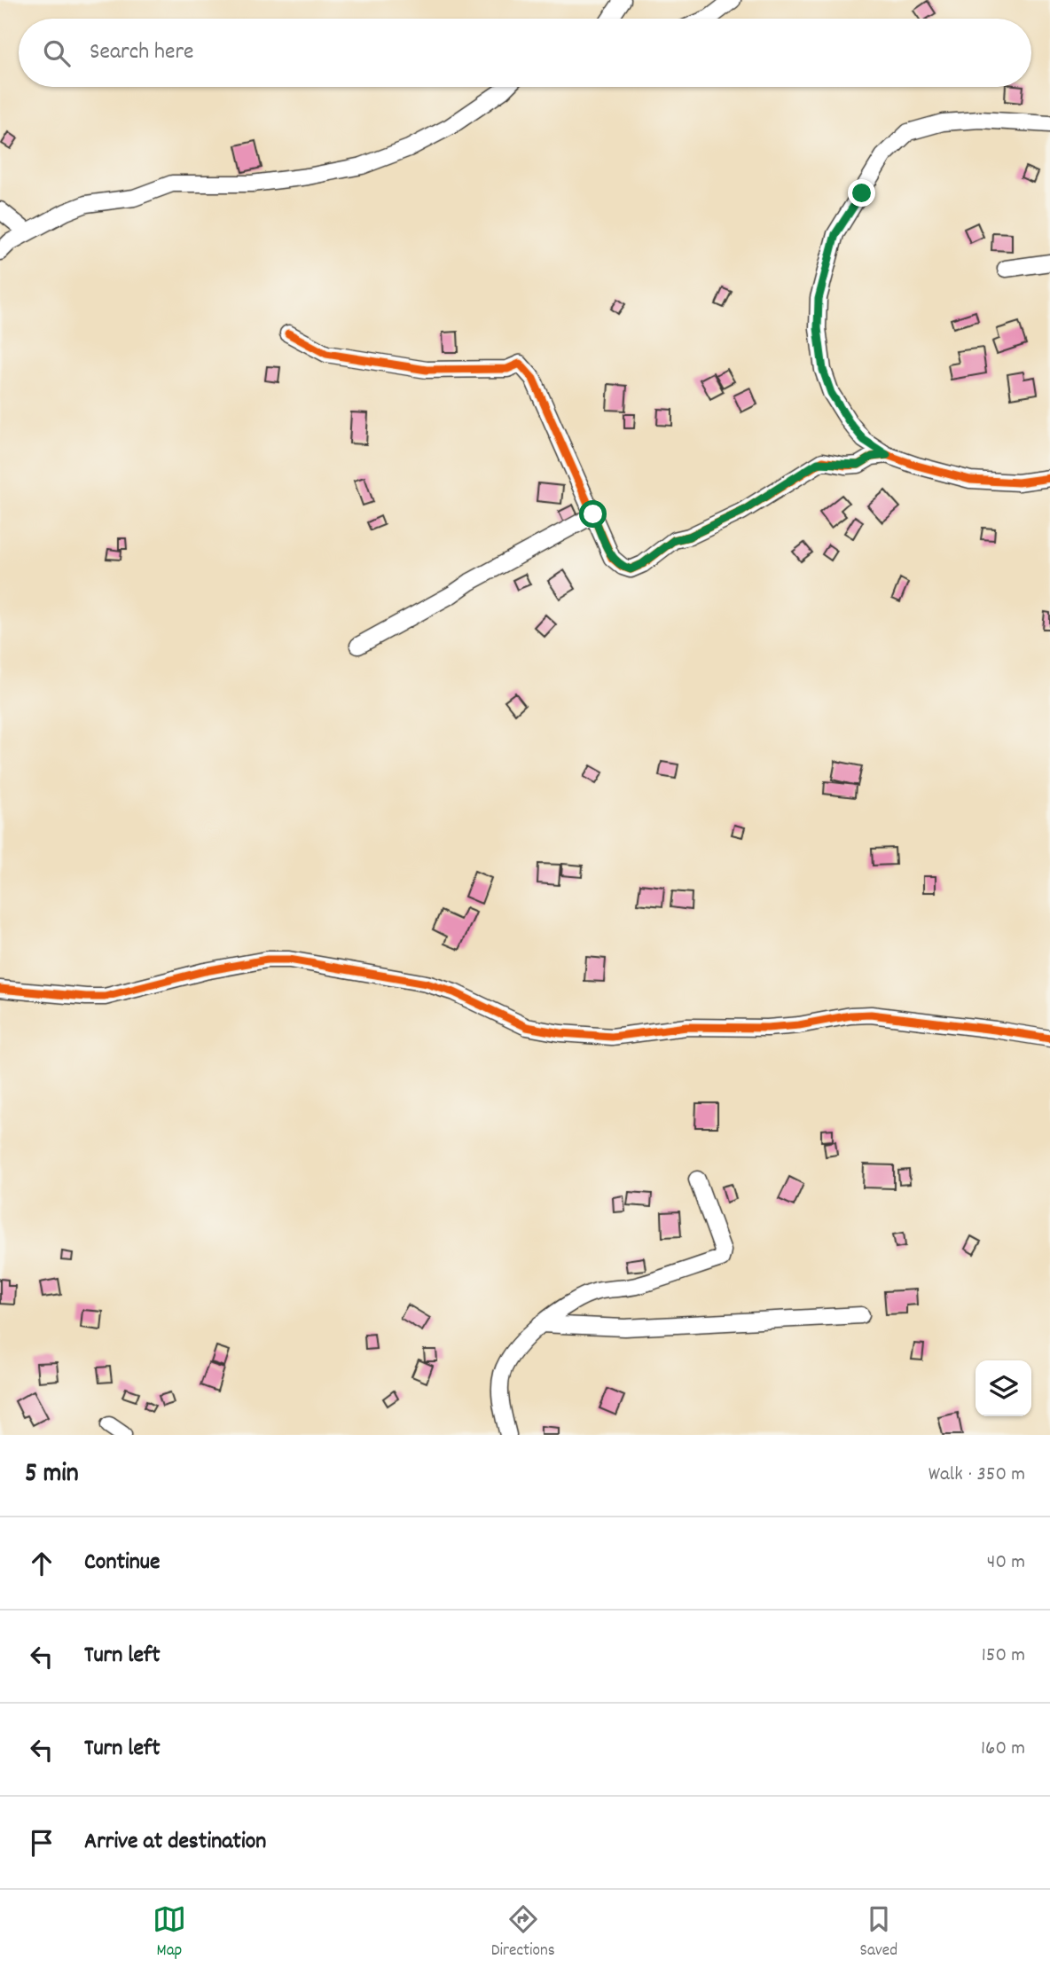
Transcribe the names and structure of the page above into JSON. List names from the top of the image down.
{
  "page": {
    "search": "Search here",
    "heading": ["5 min", "Walk · 350 m"],
    "list": [
      ["Continue", "40 m"],
      ["Turn left", "150 m"],
      ["Turn left", "160 m"],
      "Arrive at destination"
    ],
    "nav": ["Map", "Directions", "Saved"]
  }
}
